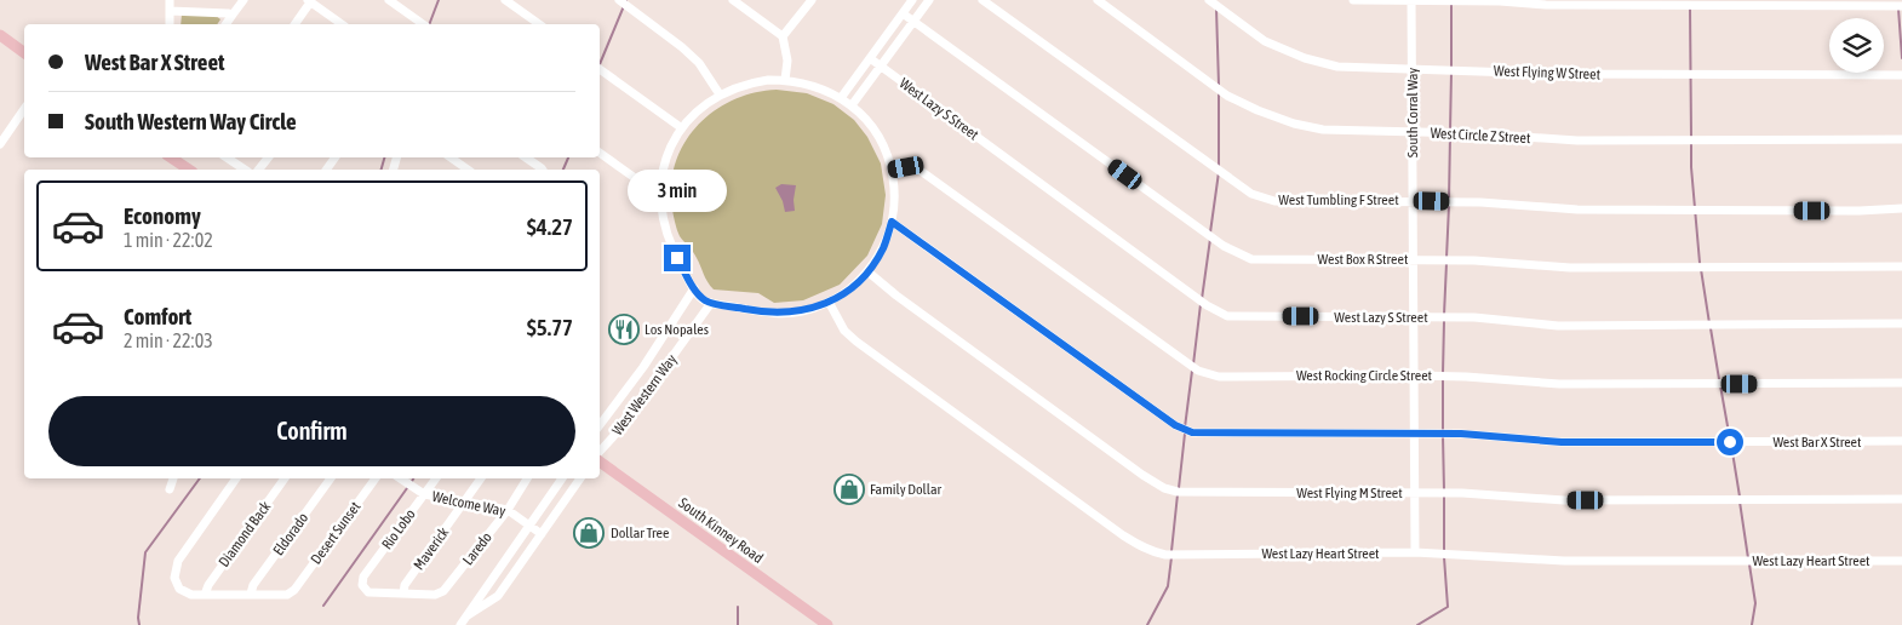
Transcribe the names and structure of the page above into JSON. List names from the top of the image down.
{
  "streets": {
    "main road": ["South Kinney Road"],
    "street": [
      "West Flying W Street",
      "West Lazy S Street",
      "South Corral Way",
      "West Circle Z Street",
      "West Tumbling F Street",
      "West Box R Street",
      "West Rocking Circle Street",
      "West Western Way",
      "West Bar X Street",
      "West Flying M Street",
      "Welcome Way",
      "Rio Lobo",
      "Desert Sunset",
      "Diamond Back",
      "Eldorado",
      "Maverick",
      "Laredo",
      "West Lazy Heart Street"
    ]
  },
  "crossings": [
    ["West Flying W Street", "South Corral Way"],
    ["West Lazy S Street", "South Corral Way"],
    ["South Corral Way", "West Circle Z Street"],
    ["South Corral Way", "West Tumbling F Street"],
    ["South Corral Way", "West Box R Street"],
    ["South Corral Way", "West Rocking Circle Street"],
    ["South Corral Way", "West Bar X Street"],
    ["South Corral Way", "West Flying M Street"],
    ["South Corral Way", "West Lazy Heart Street"],
    ["Welcome Way", "Rio Lobo"],
    ["Welcome Way", "Maverick"],
    ["Welcome Way", "Laredo"],
    ["Rio Lobo", "Maverick"],
    ["Rio Lobo", "Laredo"],
    ["Desert Sunset", "Eldorado"],
    ["Maverick", "Laredo"]
  ],
  "places": {
    "restaurant": ["Los Nopales"],
    "shop": ["Family Dollar", "Dollar Tree"]
  },
  "page": {
    "banner": ["West Bar X Street", "South Western Way Circle"],
    "bubble": "3 min",
    "list": [
      {
        "name": "Economy",
        "note": "1 min · 22:02",
        "value": "$4.27"
      },
      {
        "name": "Comfort",
        "note": "2 min · 22:03",
        "value": "$5.77"
      }
    ],
    "buttons": "Confirm"
  }
}
